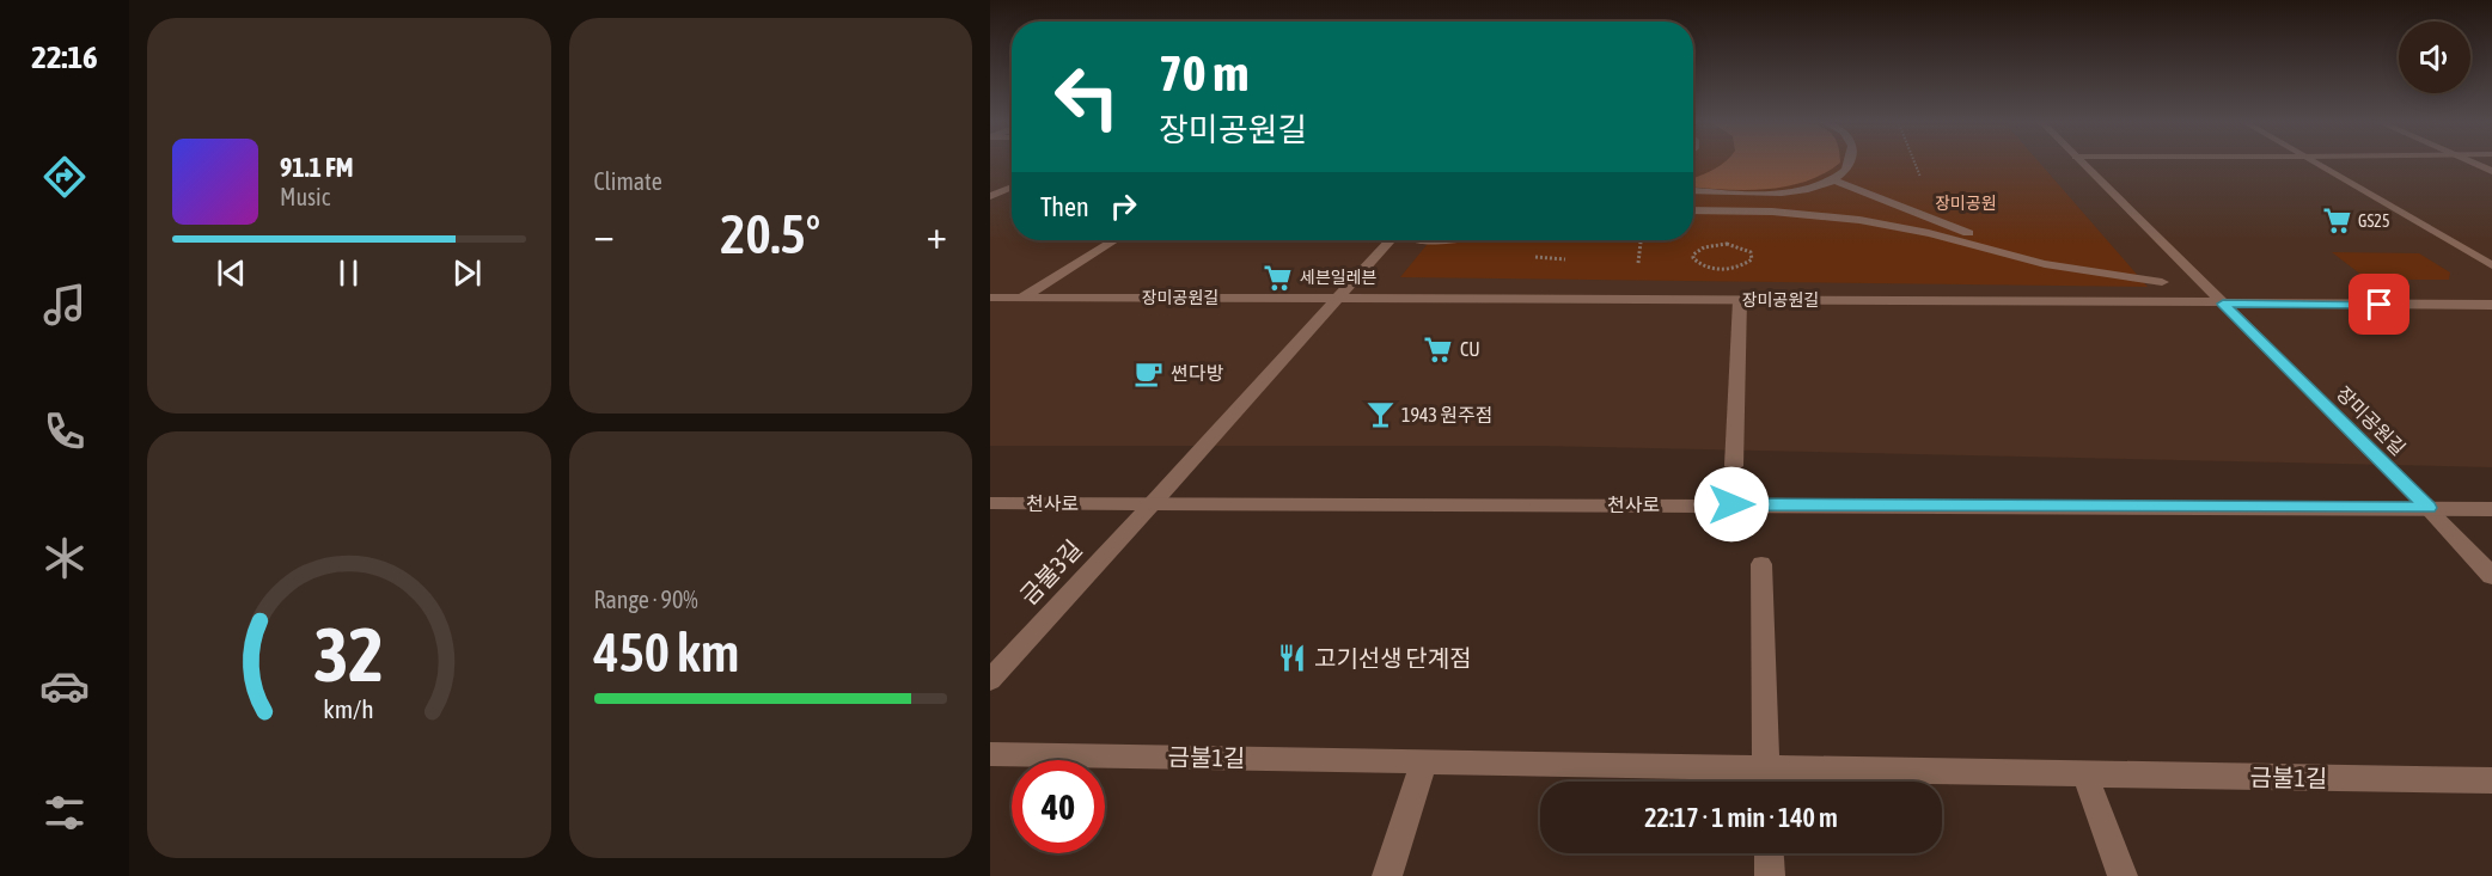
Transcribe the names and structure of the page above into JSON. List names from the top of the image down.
{
  "streets": {
    "street": [
      "장미공원길",
      "천사로",
      "금불3길",
      "금불1길"
    ]
  },
  "crossings": [
    ["장미공원길", "천사로"],
    ["천사로", "금불3길"]
  ],
  "parks": ["장미공원"],
  "places": {
    "supermarket": ["GS25", "세븐일레븐", "CU"],
    "cafe": ["썬다방"],
    "bar": ["1943 원주점"],
    "restaurant": ["고기선생 단계점"]
  },
  "page": {
    "tabs": "22:16",
    "tile": [
      "Climate",
      ["Range · 90%", "450 km"]
    ],
    "turn": ["70 m", "장미공원길"],
    "song": ["91.1 FM", "Music"],
    "then": "Then",
    "heat": ["−", "20.5°", "+"],
    "limit": "40",
    "trip": "22:17 · 1 min · 140 m",
    "gauge": ["32", "km/h"]
  }
}
